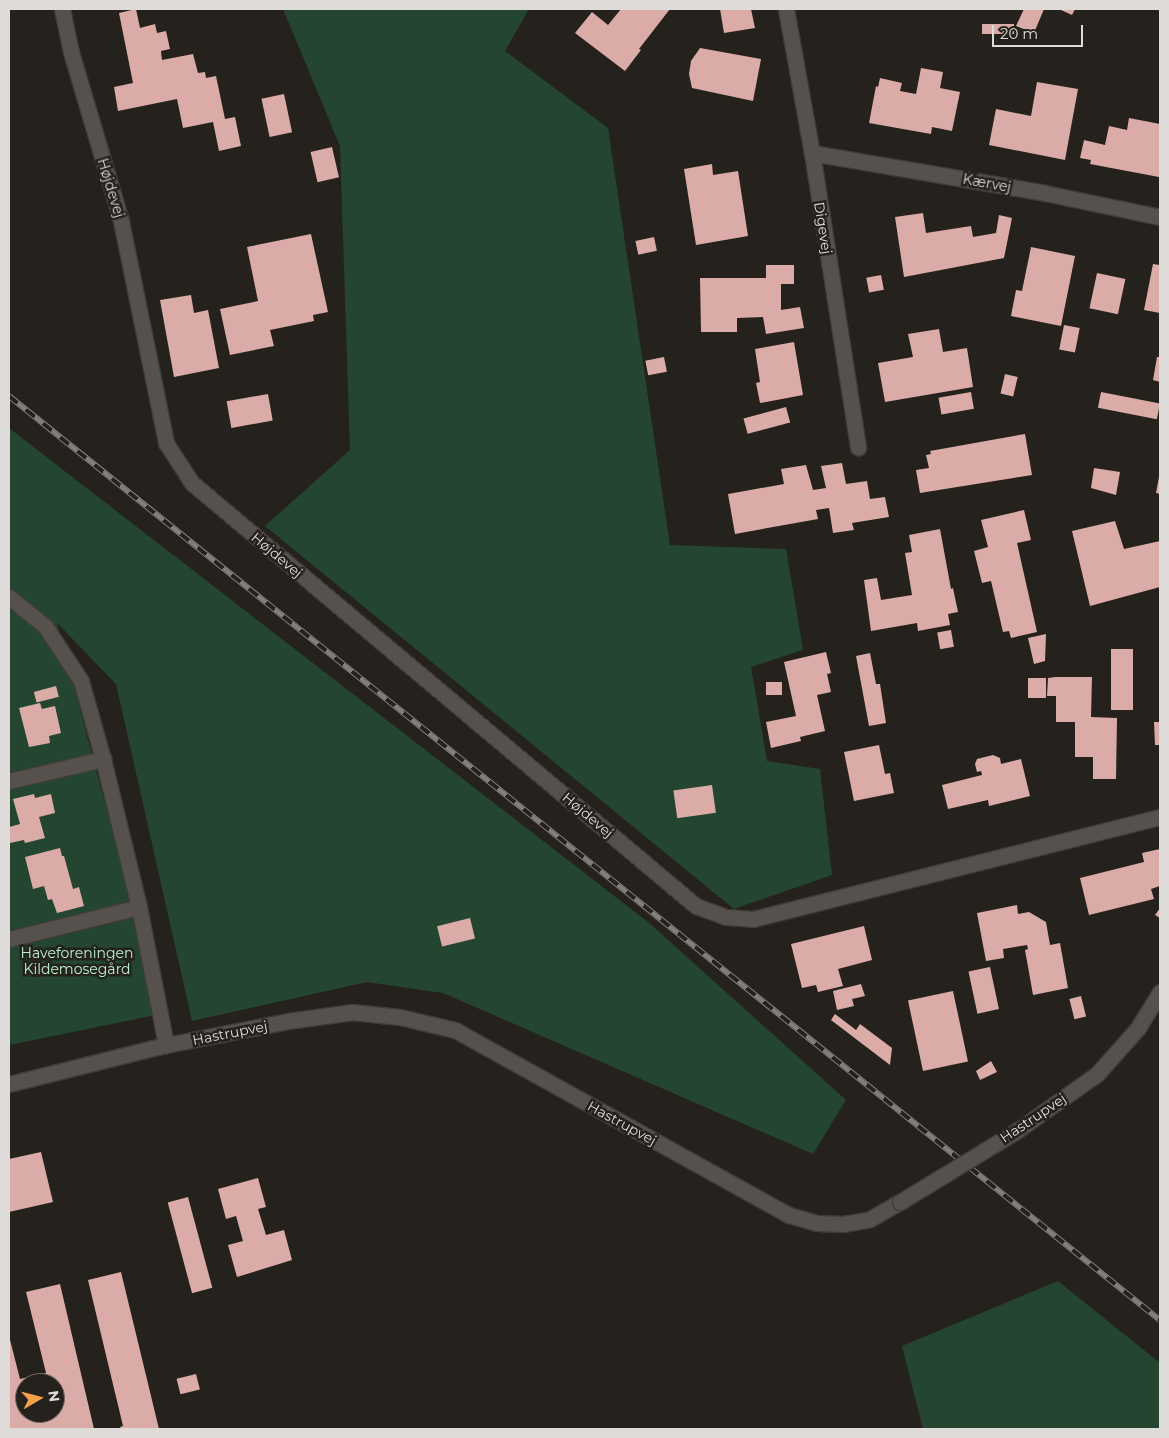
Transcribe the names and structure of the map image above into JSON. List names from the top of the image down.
{
  "streets": {
    "street": [
      "Kærvej",
      "Højdevej",
      "Digevej",
      "Hastrupvej"
    ]
  },
  "crossings": [
    ["Kærvej", "Digevej"]
  ],
  "parks": ["Haveforeningen Kildemosegård"],
  "scale_bar": "20 m",
  "north": "right"
}
